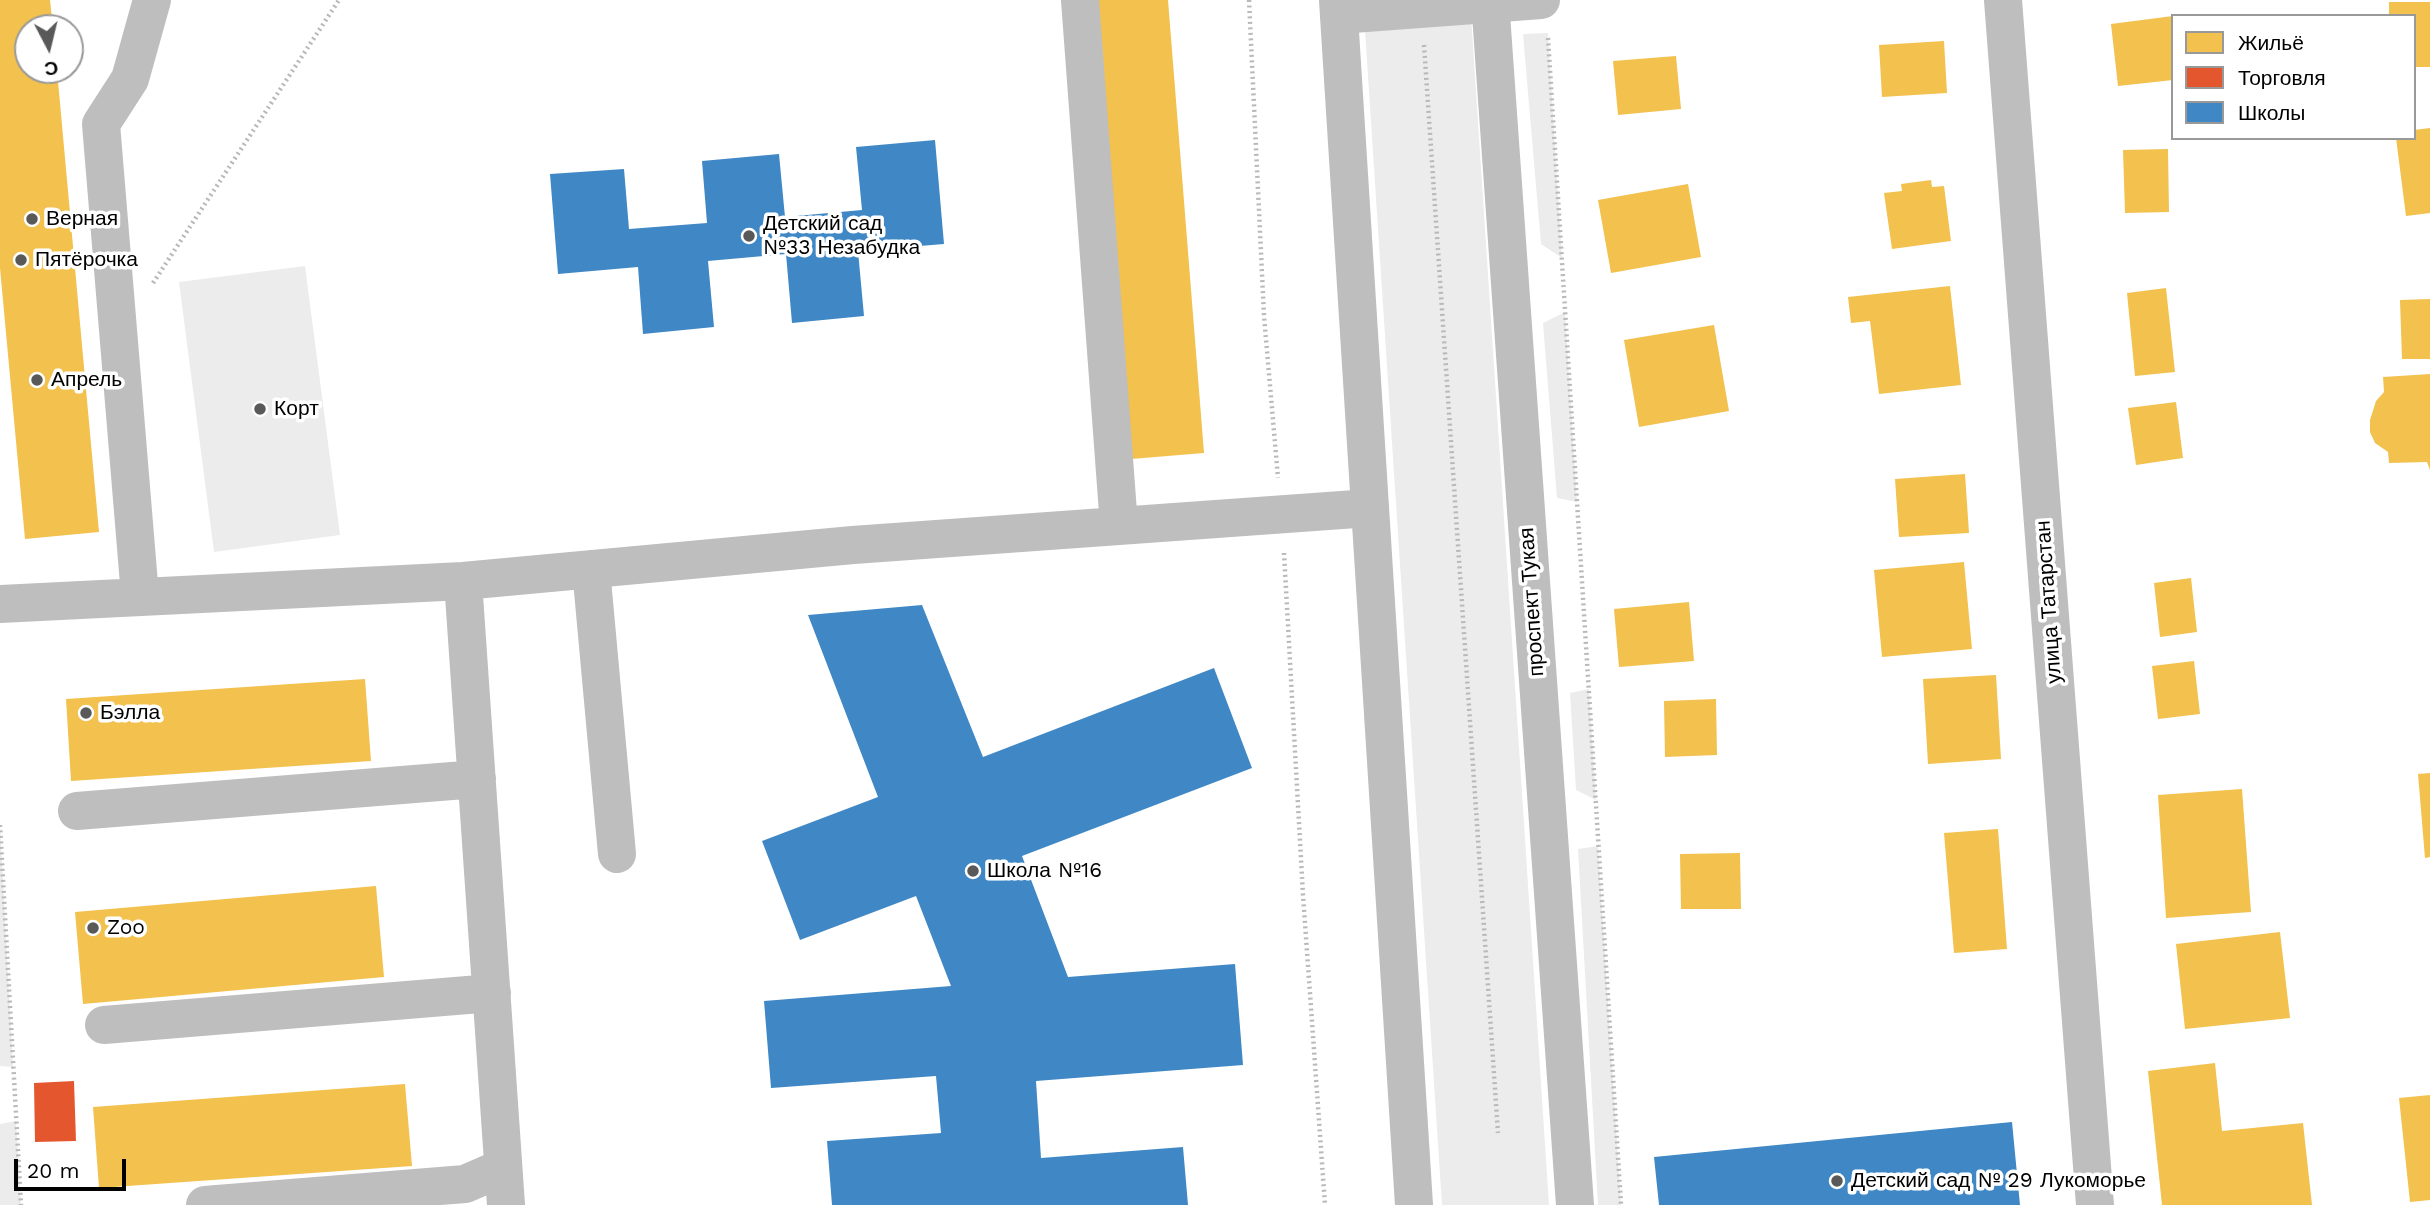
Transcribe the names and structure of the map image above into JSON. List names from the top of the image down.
{
  "streets": {
    "main road": ["проспект Тукая", "улица Татарстан"]
  },
  "places": [
    "Верная",
    "Детский сад №33 Незабудка",
    "Пятёрочка",
    "Апрель",
    "Корт",
    "Бэлла",
    "Школа №16",
    "Zoo",
    "Детский сад № 29 Лукоморье"
  ],
  "legend": ["Жильё", "Торговля", "Школы"],
  "scale_bar": "20 m",
  "north": "bottom"
}
